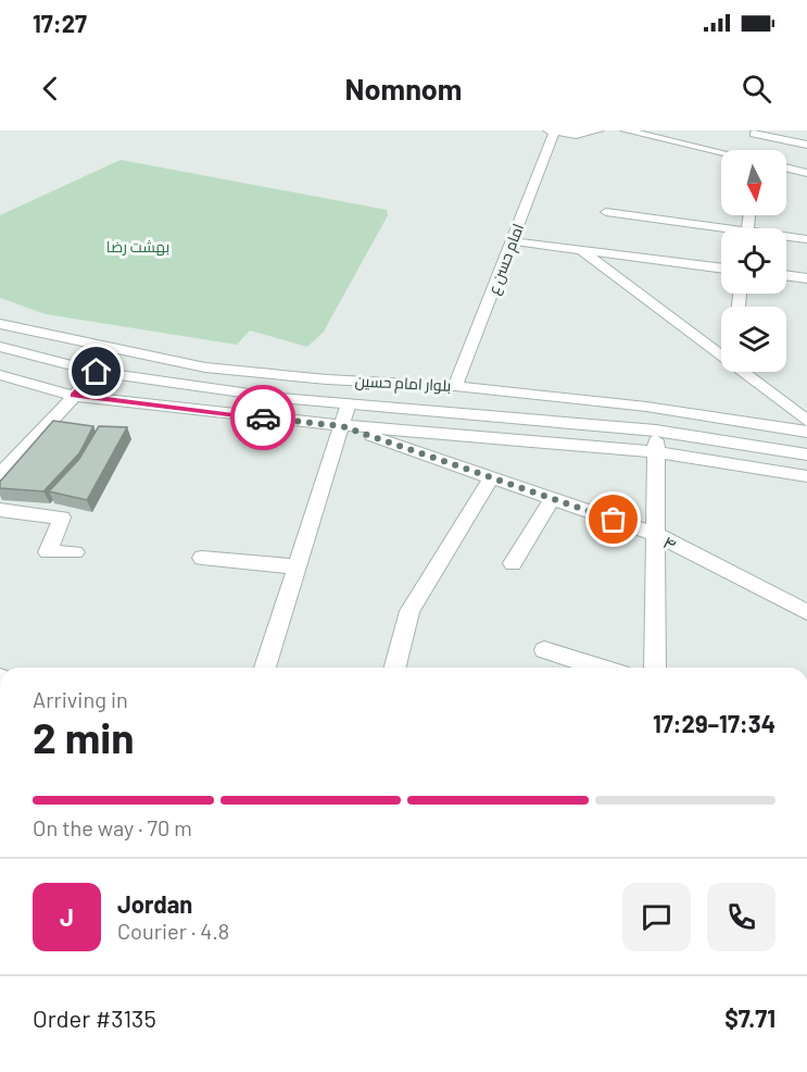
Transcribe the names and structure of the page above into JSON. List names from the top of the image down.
{
  "streets": {
    "street": ["امام حسن ع", "بلوار امام حسین", "۴"]
  },
  "crossings": [
    ["امام حسن ع", "بلوار امام حسین"]
  ],
  "parks": ["بهشت رضا"],
  "north": "bottom",
  "page": {
    "status": "17:27",
    "header": "Nomnom",
    "heading": ["2 min", "Arriving in", "17:29–17:34"],
    "panel": [
      "Jordan",
      "Courier · 4.8",
      "Order #3135",
      "$7.71"
    ],
    "bar": "On the way · 70 m",
    "round": "J"
  }
}
